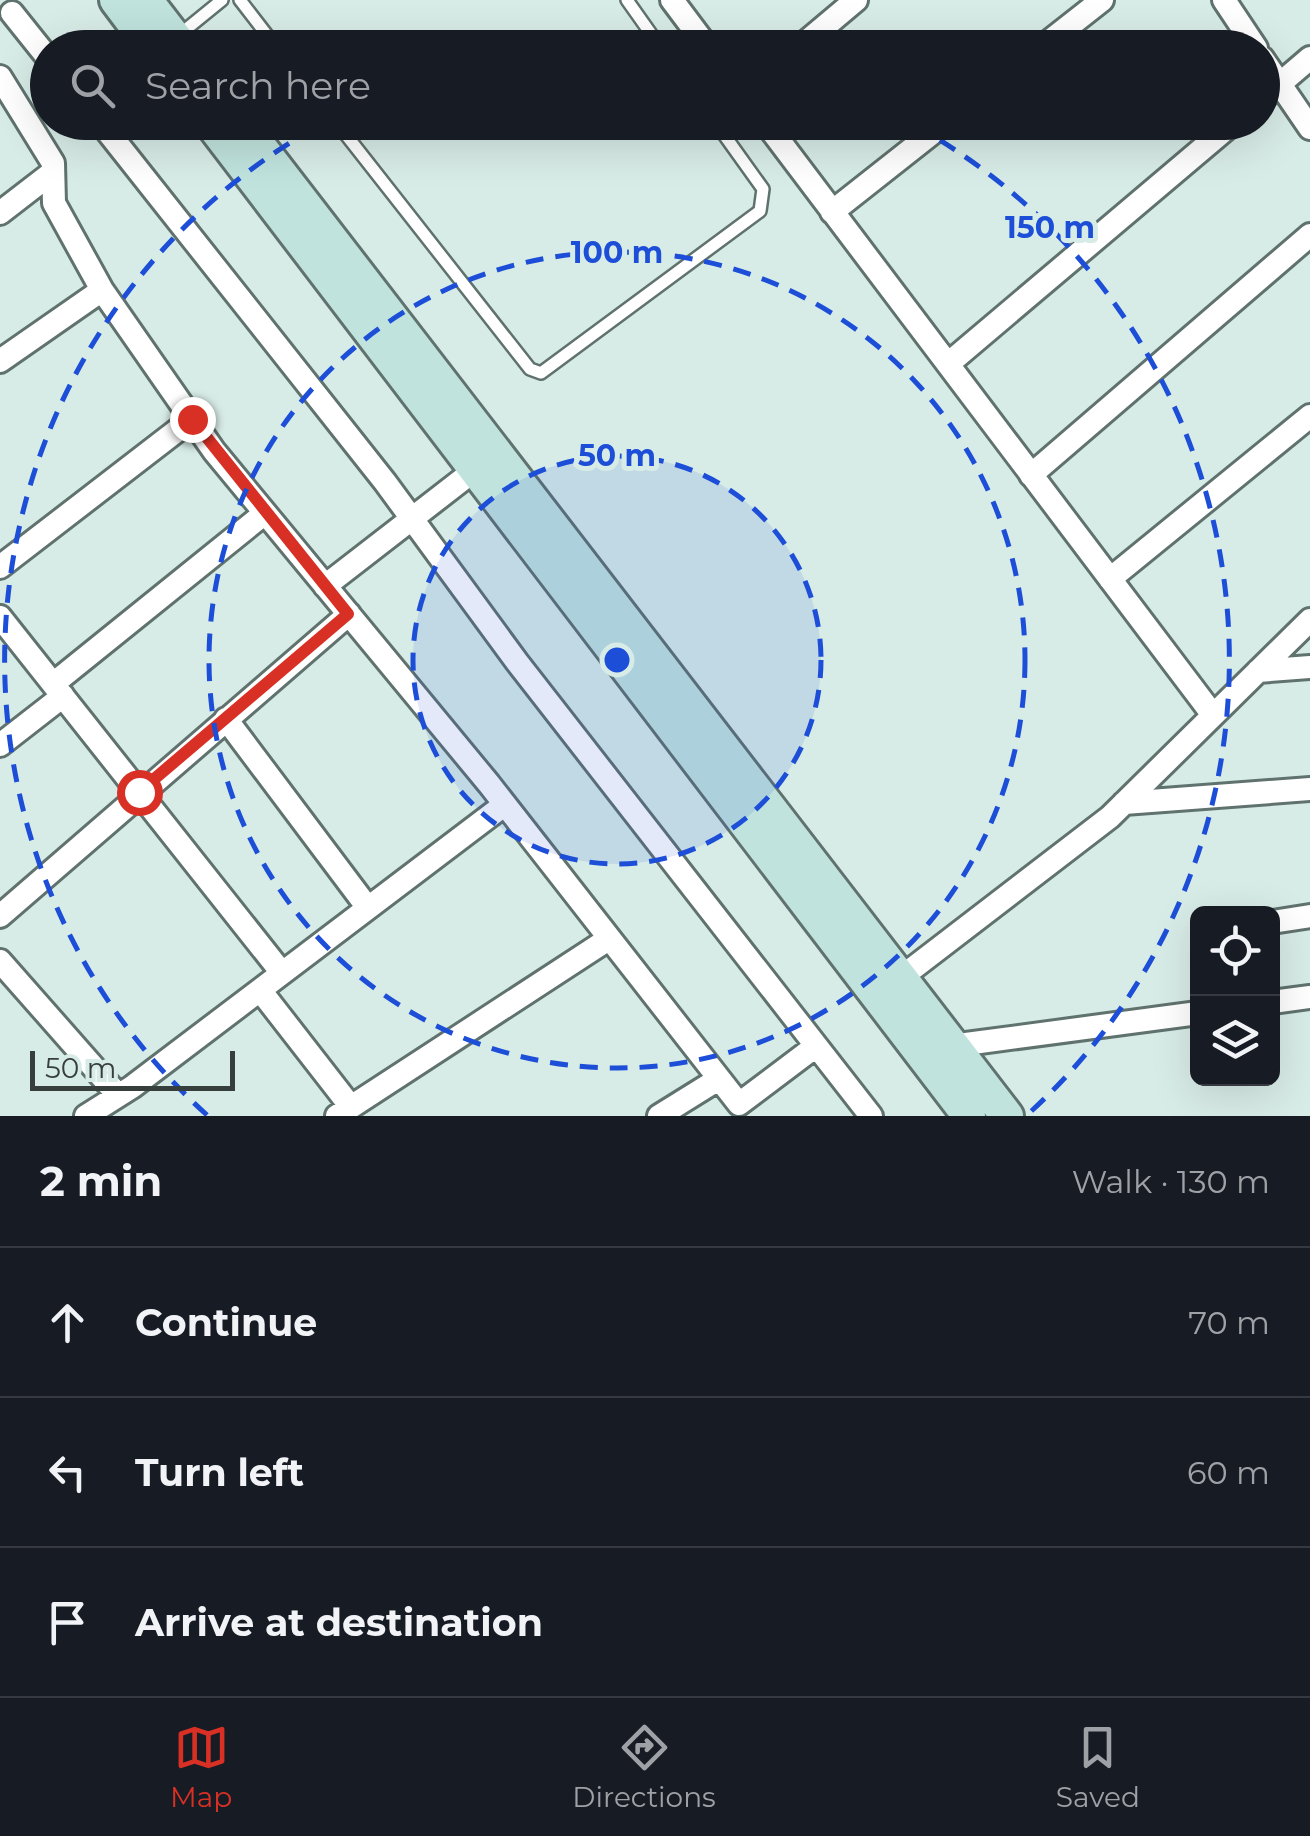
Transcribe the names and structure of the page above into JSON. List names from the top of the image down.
{
  "scale_bar": "50 m",
  "page": {
    "search": "Search here",
    "scale": "50 m",
    "heading": ["2 min", "Walk · 130 m"],
    "list": [
      ["Continue", "70 m"],
      ["Turn left", "60 m"],
      "Arrive at destination"
    ],
    "nav": ["Map", "Directions", "Saved"]
  },
  "rings": ["150 m", "100 m", "50 m"]
}
